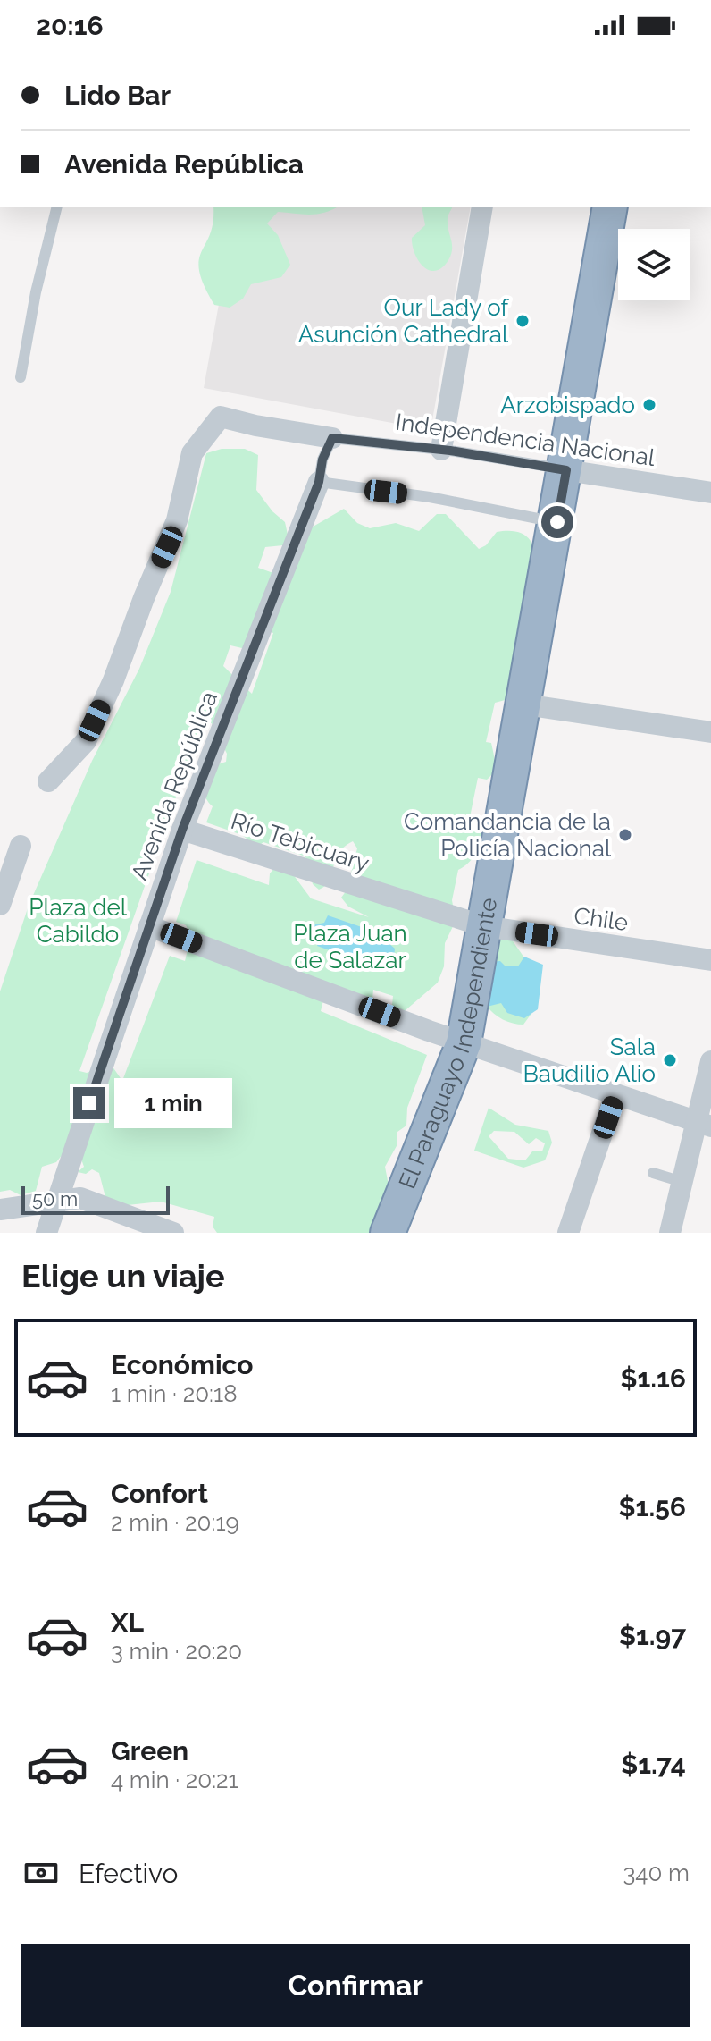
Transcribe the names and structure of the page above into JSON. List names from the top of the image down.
{
  "streets": {
    "highway": ["El Paraguayo Independiente"],
    "street": [
      "Independencia Nacional",
      "Avenida República",
      "Río Tebicuary",
      "Chile"
    ]
  },
  "crossings": [
    ["Independencia Nacional", "El Paraguayo Independiente"],
    ["Avenida República", "Río Tebicuary"],
    ["Río Tebicuary", "Chile"],
    ["Río Tebicuary", "El Paraguayo Independiente"],
    ["Chile", "El Paraguayo Independiente"]
  ],
  "parks": ["Plaza del Cabildo", "Plaza Juan de Salazar"],
  "places": [
    "Our Lady of Asunción Cathedral",
    "Arzobispado",
    "Comandancia de la Policía Nacional",
    "Sala Baudilio Alio"
  ],
  "scale_bar": "50 m",
  "page": {
    "status": "20:16",
    "banner": ["Lido Bar", "Avenida República"],
    "bubble": "1 min",
    "scale": "50 m",
    "heading": "Elige un viaje",
    "list": [
      {
        "name": "Económico",
        "note": "1 min · 20:18",
        "value": "$1.16"
      },
      {
        "name": "Confort",
        "note": "2 min · 20:19",
        "value": "$1.56"
      },
      {
        "name": "XL",
        "note": "3 min · 20:20",
        "value": "$1.97"
      },
      {
        "name": "Green",
        "note": "4 min · 20:21",
        "value": "$1.74"
      }
    ],
    "pay": ["Efectivo", "340 m"],
    "buttons": "Confirmar"
  }
}
